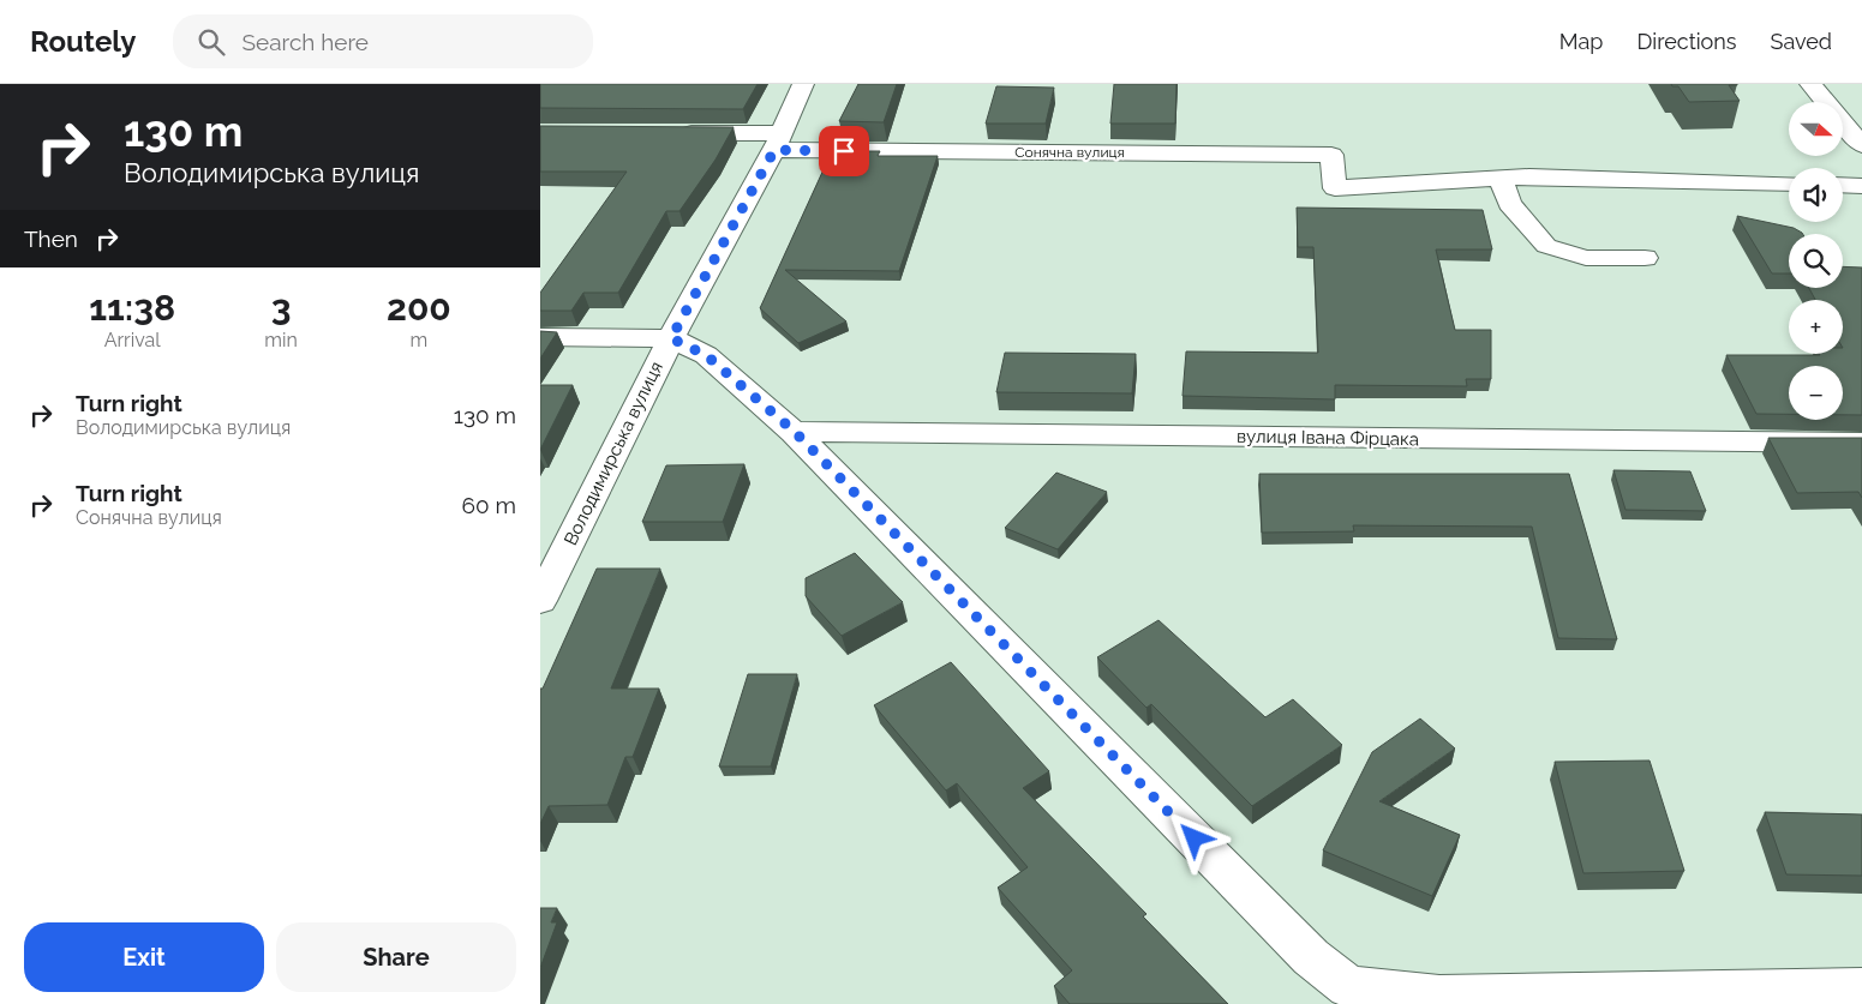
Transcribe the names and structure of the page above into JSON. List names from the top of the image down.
{
  "streets": {
    "street": ["Сонячна вулиця", "вулиця Івана Фірцака", "Володимирська вулиця"]
  },
  "crossings": [
    ["Сонячна вулиця", "Володимирська вулиця"]
  ],
  "north": "right",
  "page": {
    "header": "Routely",
    "search": "Search here",
    "nav": ["Map", "Directions", "Saved"],
    "turn": ["130 m", "Володимирська вулиця"],
    "map_buttons": ["+", "−"],
    "then": "Then",
    "eta": [
      "11:38",
      "Arrival",
      "3",
      "min",
      "200",
      "m"
    ],
    "list": [
      {
        "name": "Turn right",
        "note": "Володимирська вулиця",
        "value": "130 m"
      },
      {
        "name": "Turn right",
        "note": "Сонячна вулиця",
        "value": "60 m"
      }
    ],
    "buttons": ["Exit", "Share"]
  }
}
